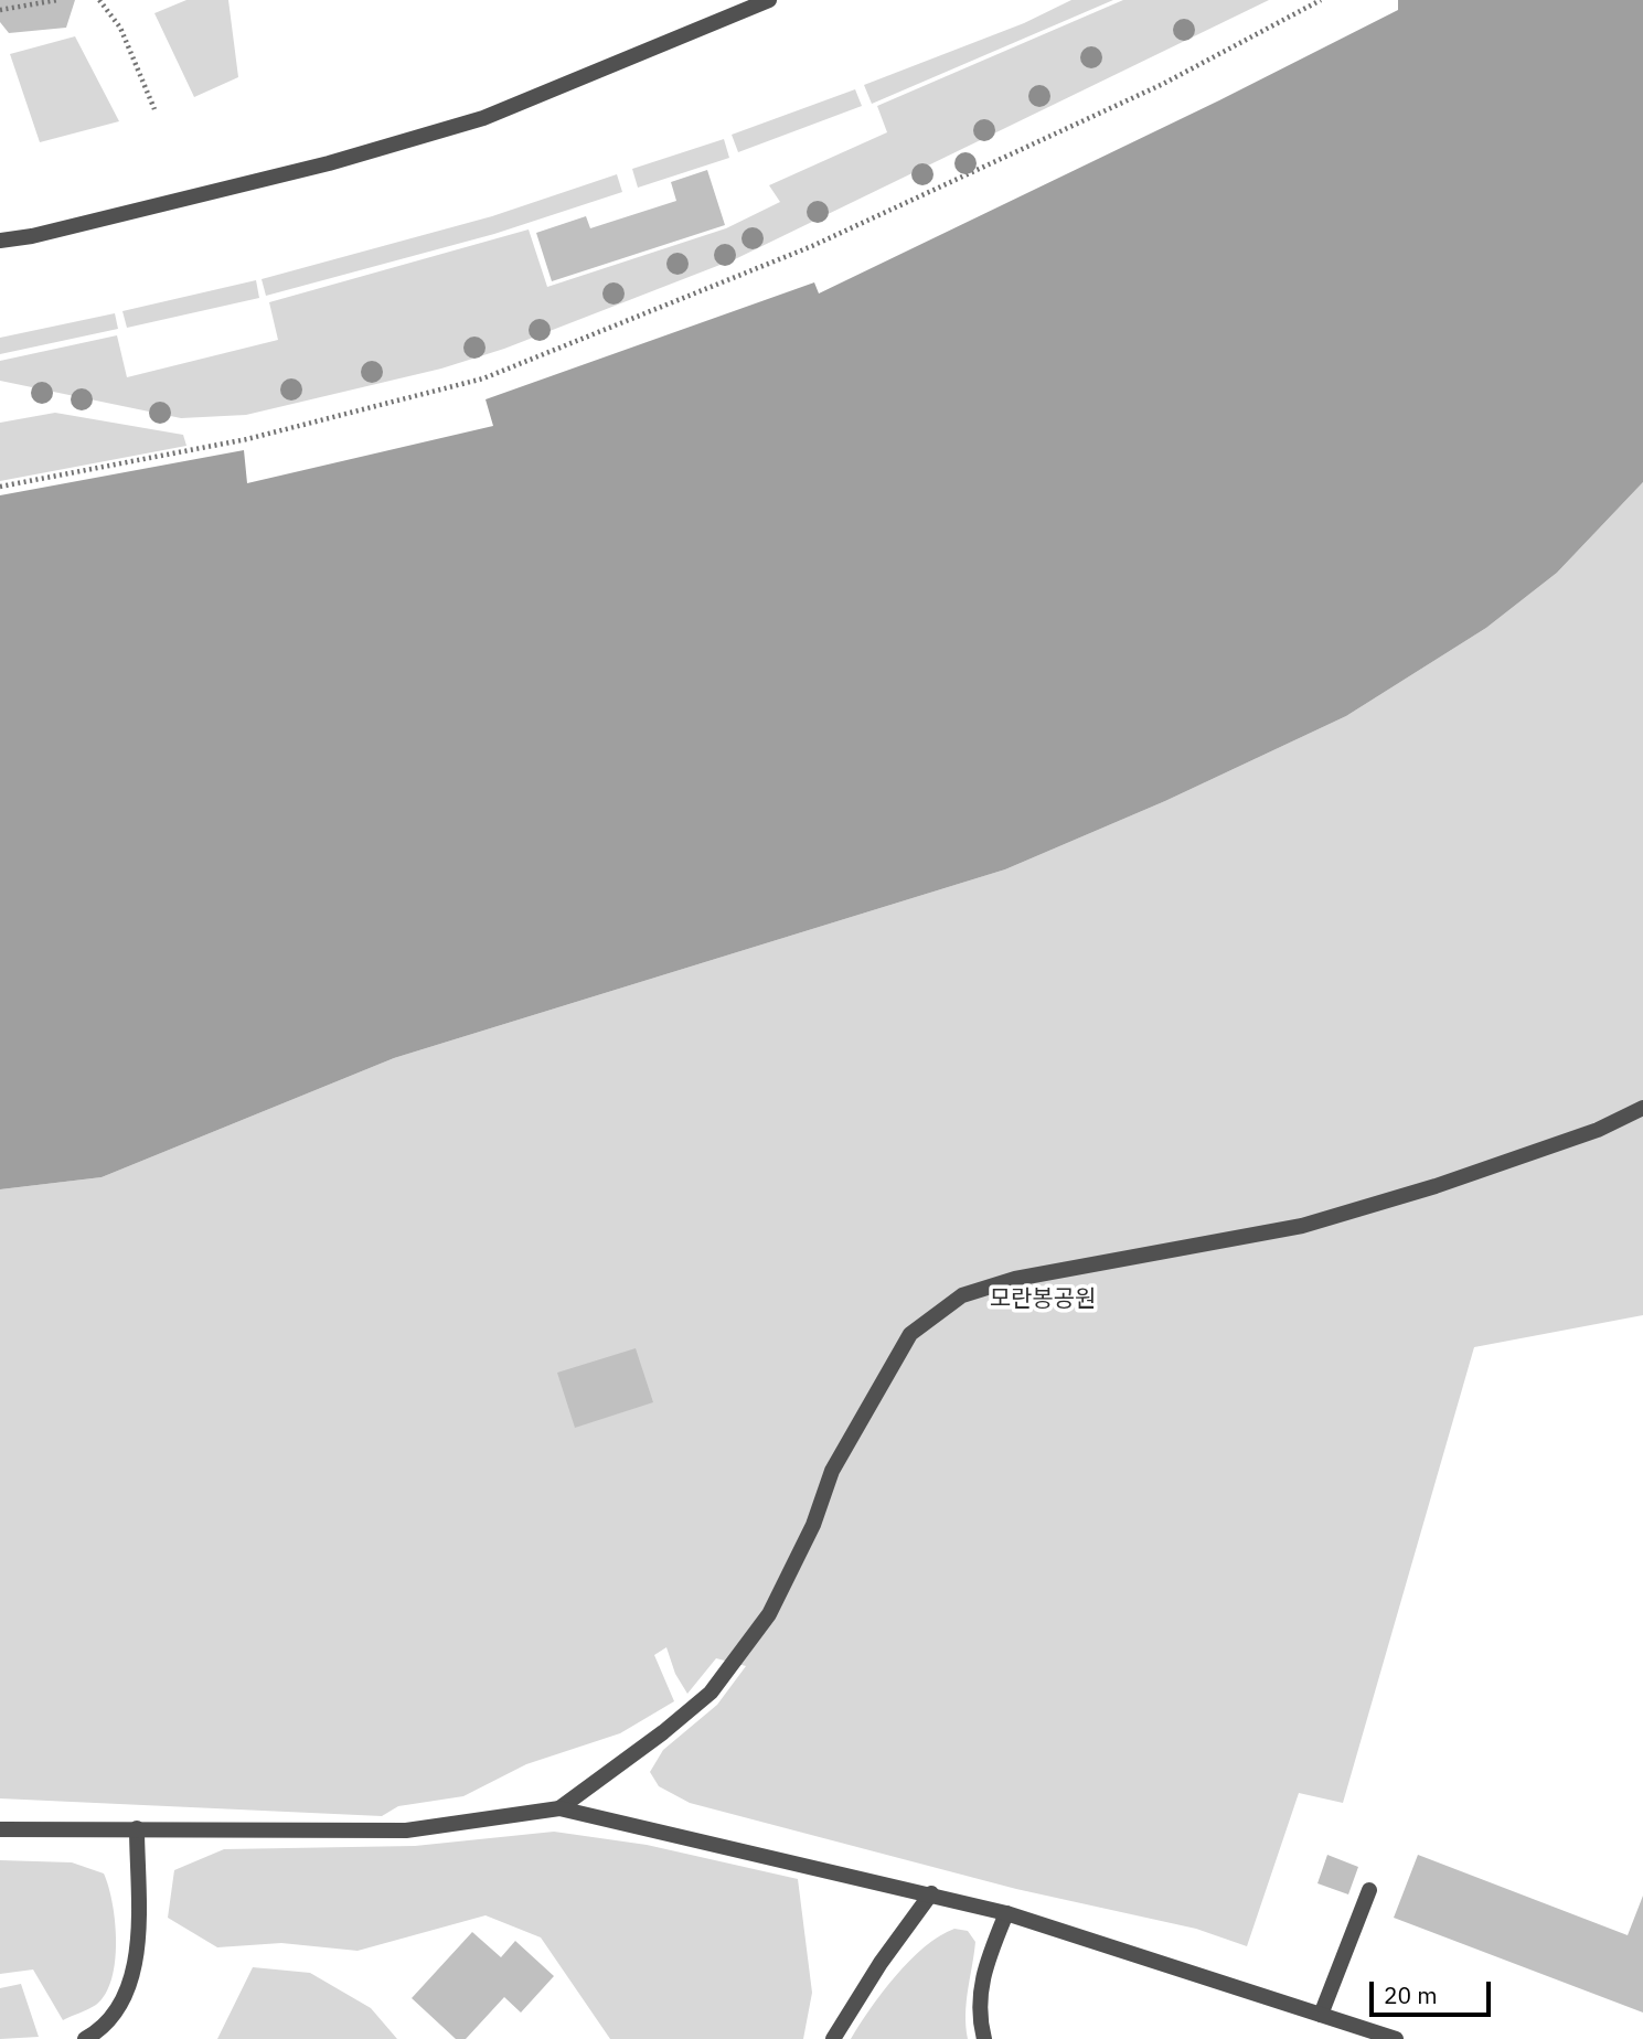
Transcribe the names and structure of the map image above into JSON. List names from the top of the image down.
{
  "parks": ["모란봉공원"],
  "scale_bar": "20 m"
}
